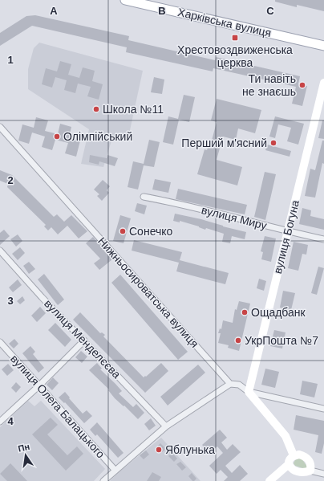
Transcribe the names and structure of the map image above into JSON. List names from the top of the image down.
{
  "streets": {
    "main road": ["Харківська вулиця", "вулиця Богуна", "Нижньосироватська вулиця"],
    "street": ["вулиця Миру", "вулиця Менделєєва", "вулиця Олега Балацького"]
  },
  "crossings": [
    ["вулиця Миру", "вулиця Богуна"],
    ["вулиця Богуна", "Нижньосироватська вулиця"]
  ],
  "places": {
    "transit": ["Хрестовоздвиженська церква"],
    "other": [
      "Ти навіть не знаєшь",
      "Школа №11",
      "Олімпійський",
      "Перший м'ясний",
      "Сонечко",
      "Ощадбанк",
      "УкрПошта №7",
      "Яблунька"
    ]
  },
  "north": "top",
  "grid": {
    "columns": ["A", "B", "C"],
    "rows": [
      "1",
      "2",
      "3",
      "4"
    ]
  }
}
